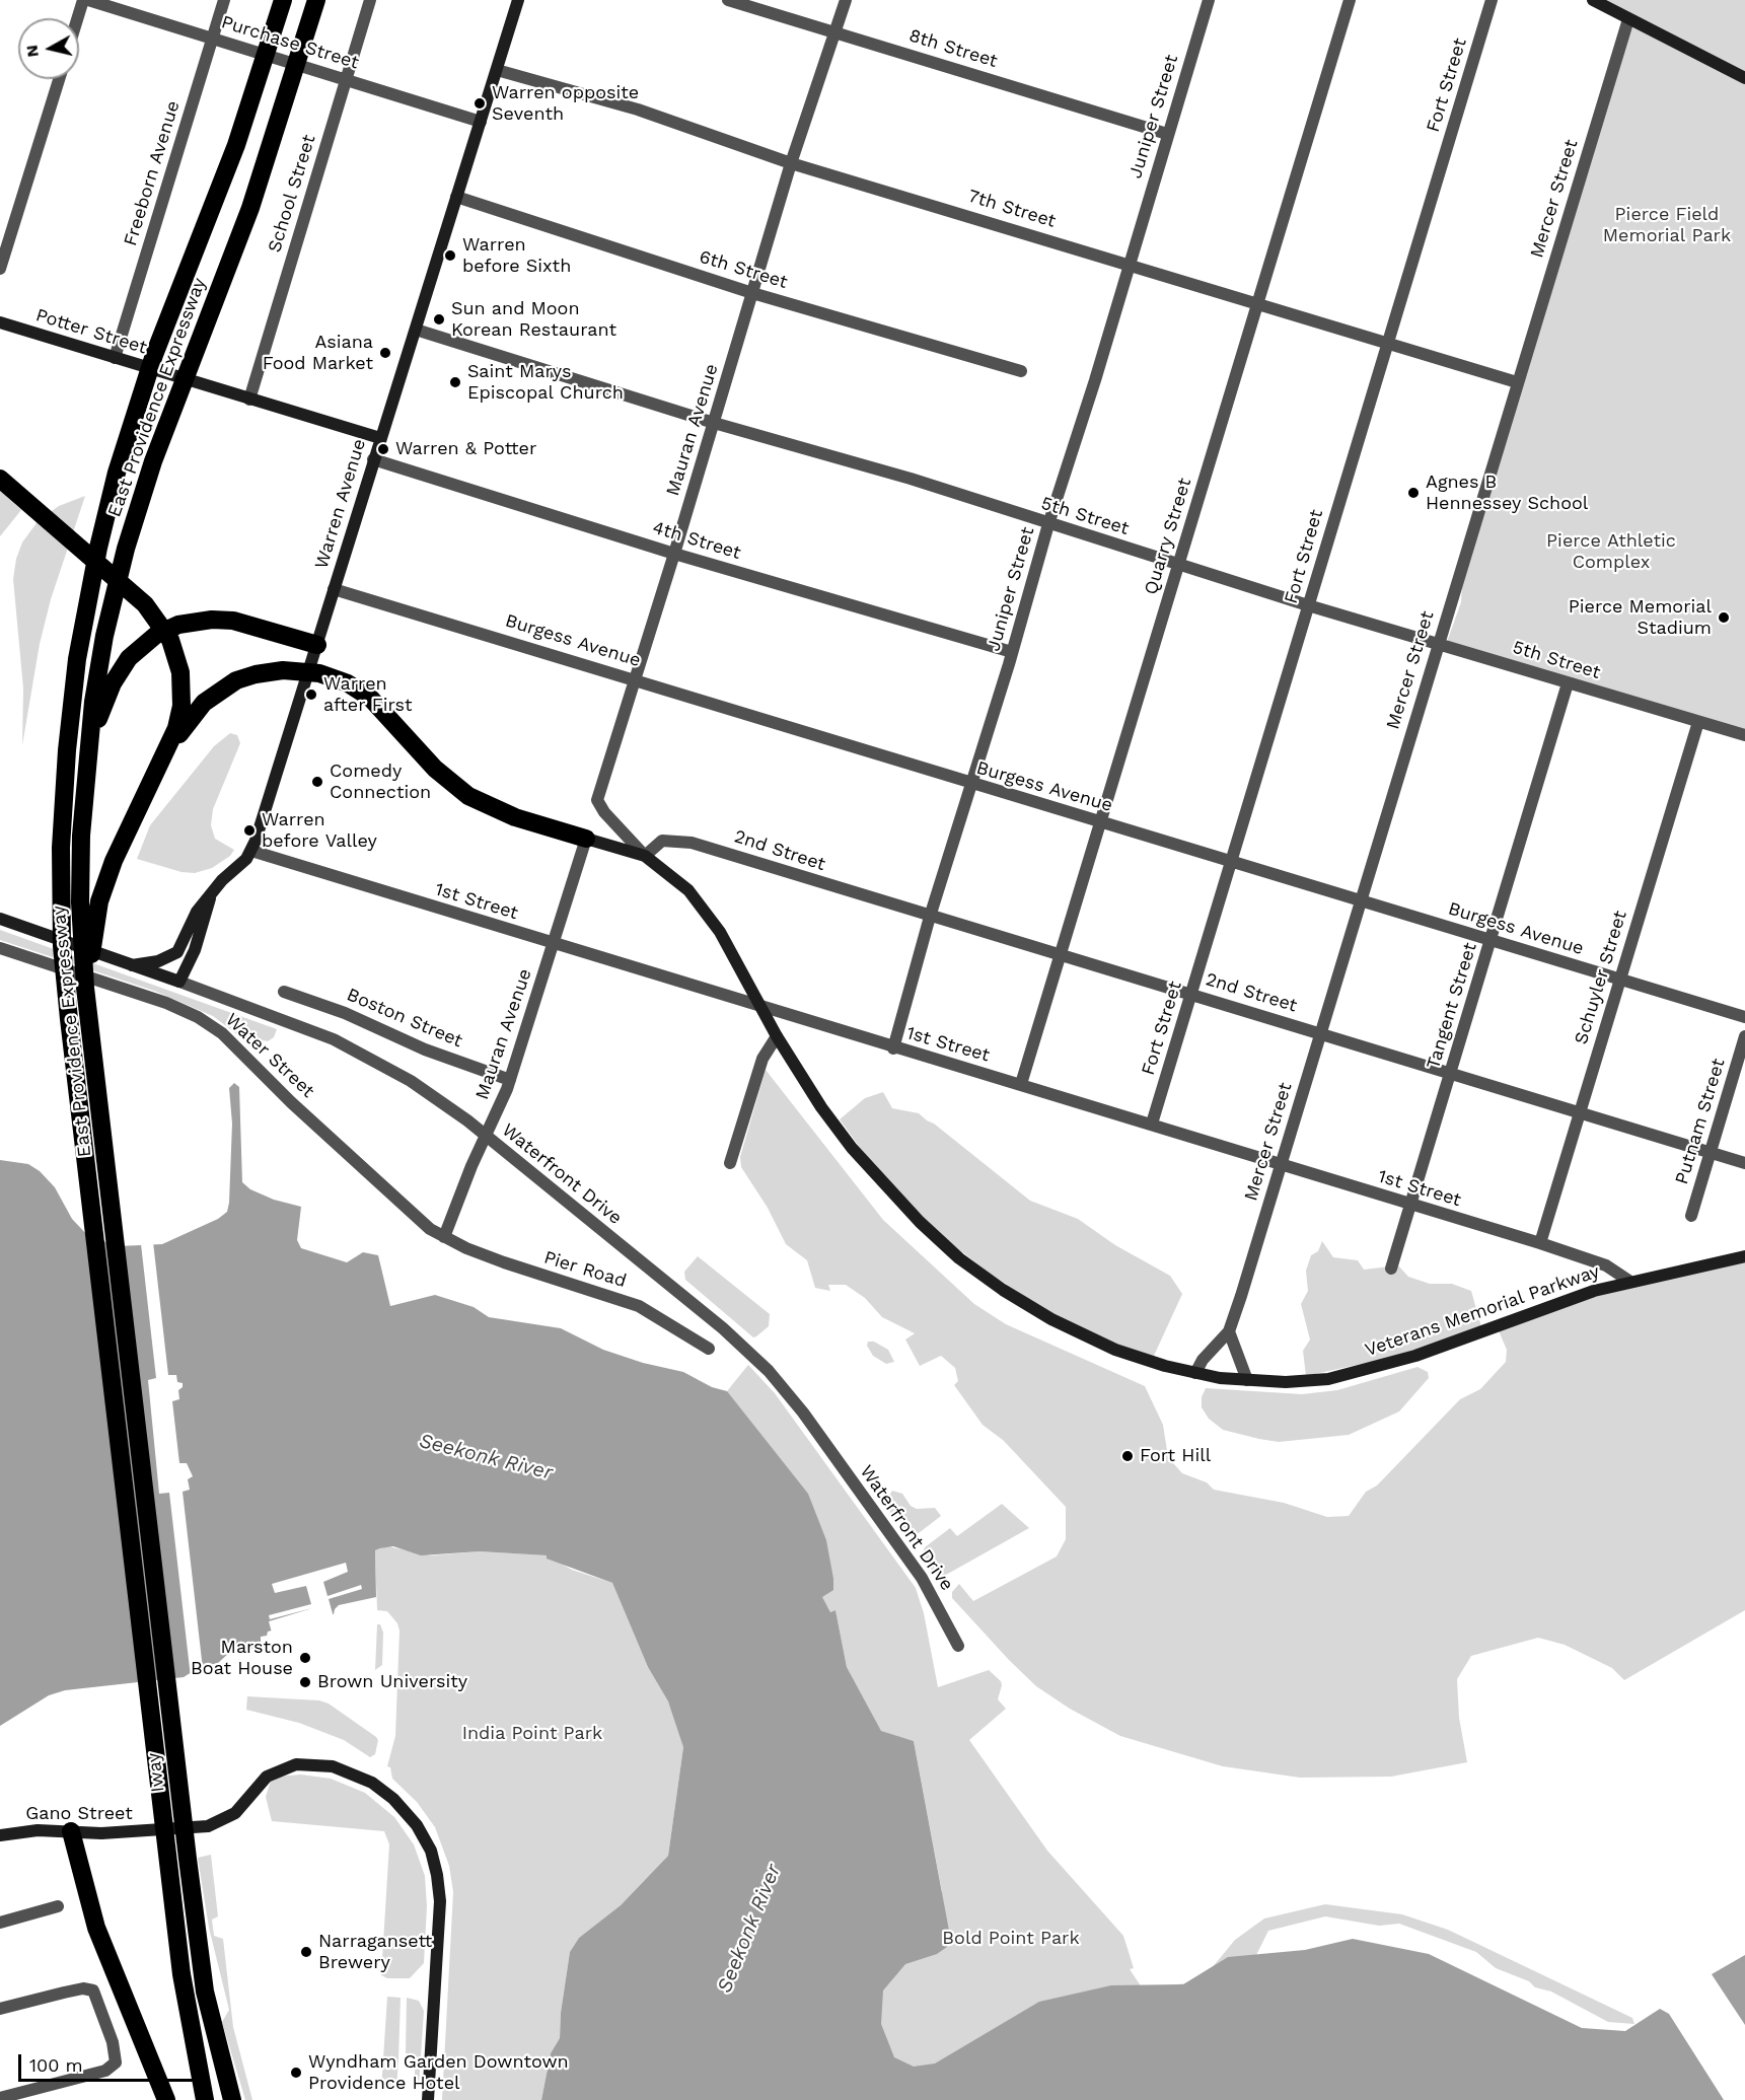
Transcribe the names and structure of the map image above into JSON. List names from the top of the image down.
{
  "streets": {
    "highway": ["East Providence Expressway", "Iway"],
    "main road": [
      "Potter Street",
      "Warren Avenue",
      "Waterfront Drive",
      "Veterans Memorial Parkway",
      "Gano Street"
    ],
    "street": [
      "Purchase Street",
      "8th Street",
      "Fort Street",
      "Juniper Street",
      "Freeborn Avenue",
      "School Street",
      "Mercer Street",
      "7th Street",
      "6th Street",
      "Mauran Avenue",
      "5th Street",
      "Quarry Street",
      "4th Street",
      "Burgess Avenue",
      "2nd Street",
      "1st Street",
      "Schuyler Street",
      "Tangent Street",
      "Boston Street",
      "Water Street",
      "Putnam Street",
      "Pier Road"
    ]
  },
  "crossings": [
    ["Purchase Street", "Freeborn Avenue"],
    ["Purchase Street", "School Street"],
    ["Purchase Street", "Warren Avenue"],
    ["8th Street", "Juniper Street"],
    ["8th Street", "Mauran Avenue"],
    ["Fort Street", "7th Street"],
    ["Fort Street", "5th Street"],
    ["Fort Street", "Burgess Avenue"],
    ["Fort Street", "2nd Street"],
    ["Fort Street", "1st Street"],
    ["Juniper Street", "7th Street"],
    ["Juniper Street", "5th Street"],
    ["Juniper Street", "4th Street"],
    ["Juniper Street", "Burgess Avenue"],
    ["Juniper Street", "2nd Street"],
    ["Juniper Street", "1st Street"],
    ["Freeborn Avenue", "Potter Street"],
    ["School Street", "Potter Street"],
    ["Mercer Street", "7th Street"],
    ["Mercer Street", "5th Street"],
    ["Mercer Street", "Burgess Avenue"],
    ["Mercer Street", "2nd Street"],
    ["Mercer Street", "1st Street"],
    ["Mercer Street", "Veterans Memorial Parkway"],
    ["7th Street", "Mauran Avenue"],
    ["7th Street", "Warren Avenue"],
    ["7th Street", "Quarry Street"],
    ["6th Street", "Mauran Avenue"],
    ["6th Street", "Warren Avenue"],
    ["Potter Street", "Warren Avenue"],
    ["East Providence Expressway", "Iway"],
    ["Mauran Avenue", "5th Street"],
    ["Mauran Avenue", "4th Street"],
    ["Mauran Avenue", "Burgess Avenue"],
    ["Mauran Avenue", "2nd Street"],
    ["Mauran Avenue", "1st Street"],
    ["Mauran Avenue", "Boston Street"],
    ["Mauran Avenue", "Water Street"],
    ["Mauran Avenue", "Waterfront Drive"],
    ["Mauran Avenue", "Pier Road"],
    ["Mauran Avenue", "Veterans Memorial Parkway"],
    ["Warren Avenue", "5th Street"],
    ["Warren Avenue", "4th Street"],
    ["Warren Avenue", "Burgess Avenue"],
    ["Warren Avenue", "1st Street"],
    ["Warren Avenue", "Waterfront Drive"],
    ["5th Street", "Quarry Street"],
    ["5th Street", "Schuyler Street"],
    ["5th Street", "Tangent Street"],
    ["Quarry Street", "Burgess Avenue"],
    ["Quarry Street", "2nd Street"],
    ["Quarry Street", "1st Street"],
    ["Burgess Avenue", "Schuyler Street"],
    ["Burgess Avenue", "Tangent Street"],
    ["2nd Street", "Schuyler Street"],
    ["2nd Street", "Tangent Street"],
    ["2nd Street", "Putnam Street"],
    ["2nd Street", "Veterans Memorial Parkway"],
    ["1st Street", "Schuyler Street"],
    ["1st Street", "Tangent Street"],
    ["1st Street", "Veterans Memorial Parkway"],
    ["Water Street", "Pier Road"]
  ],
  "water": ["Seekonk River"],
  "parks": [
    "Pierce Field Memorial Park",
    "Pierce Athletic Complex",
    "India Point Park",
    "Bold Point Park"
  ],
  "places": [
    "Warren opposite Seventh",
    "Warren before Sixth",
    "Sun and Moon Korean Restaurant",
    "Asiana Food Market",
    "Saint Marys Episcopal Church",
    "Warren & Potter",
    "Agnes B Hennessey School",
    "Pierce Memorial Stadium",
    "Warren after First",
    "Comedy Connection",
    "Warren before Valley",
    "Fort Hill",
    "Marston Boat House",
    "Brown University",
    "Narragansett Brewery",
    "Wyndham Garden Downtown Providence Hotel"
  ],
  "scale_bar": "100 m",
  "north": "left"
}
